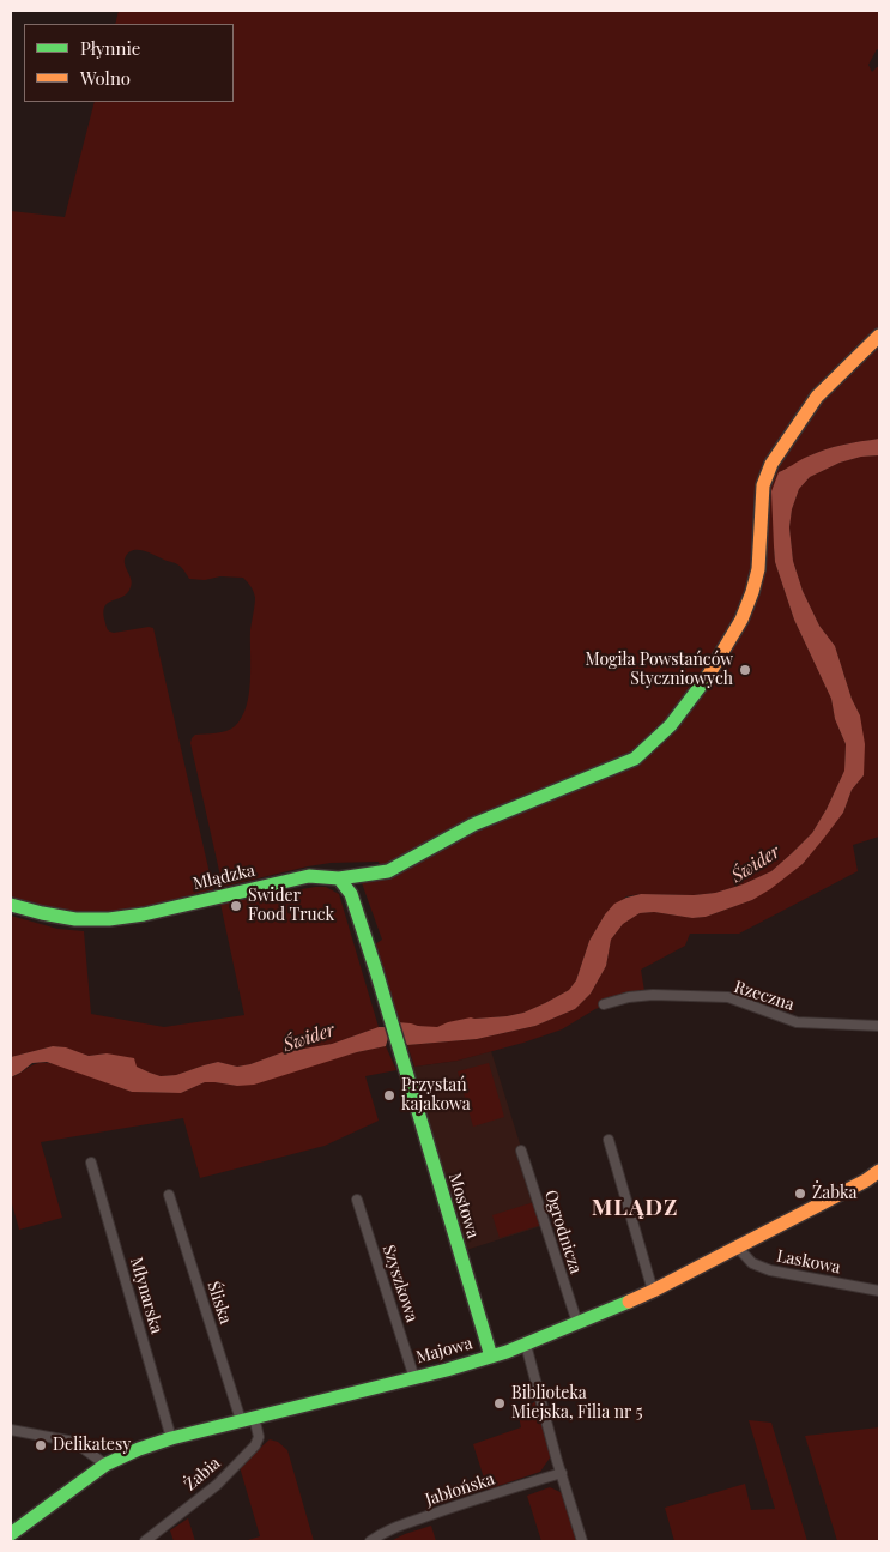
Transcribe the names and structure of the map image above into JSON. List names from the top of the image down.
{
  "streets": {
    "street": [
      "Mlądzka",
      "Rzeczna",
      "Mostowa",
      "Ogrodnicza",
      "Laskowa",
      "Szyszkowa",
      "Młynarska",
      "Śliska",
      "Majowa",
      "Żabia",
      "Jabłońska"
    ]
  },
  "crossings": [
    ["Mlądzka", "Mostowa"],
    ["Mostowa", "Majowa"],
    ["Ogrodnicza", "Majowa"],
    ["Laskowa", "Majowa"],
    ["Szyszkowa", "Majowa"],
    ["Młynarska", "Majowa"],
    ["Śliska", "Majowa"],
    ["Śliska", "Żabia"],
    ["Majowa", "Żabia"]
  ],
  "districts": ["MLĄDZ"],
  "water": ["Świder"],
  "places": [
    "Mogiła Powstańców Styczniowych",
    "Swider Food Truck",
    "Przystań kajakowa",
    "Żabka",
    "Biblioteka Miejska, Filia nr 5",
    "Delikatesy"
  ],
  "legend": ["Płynnie", "Wolno"]
}
